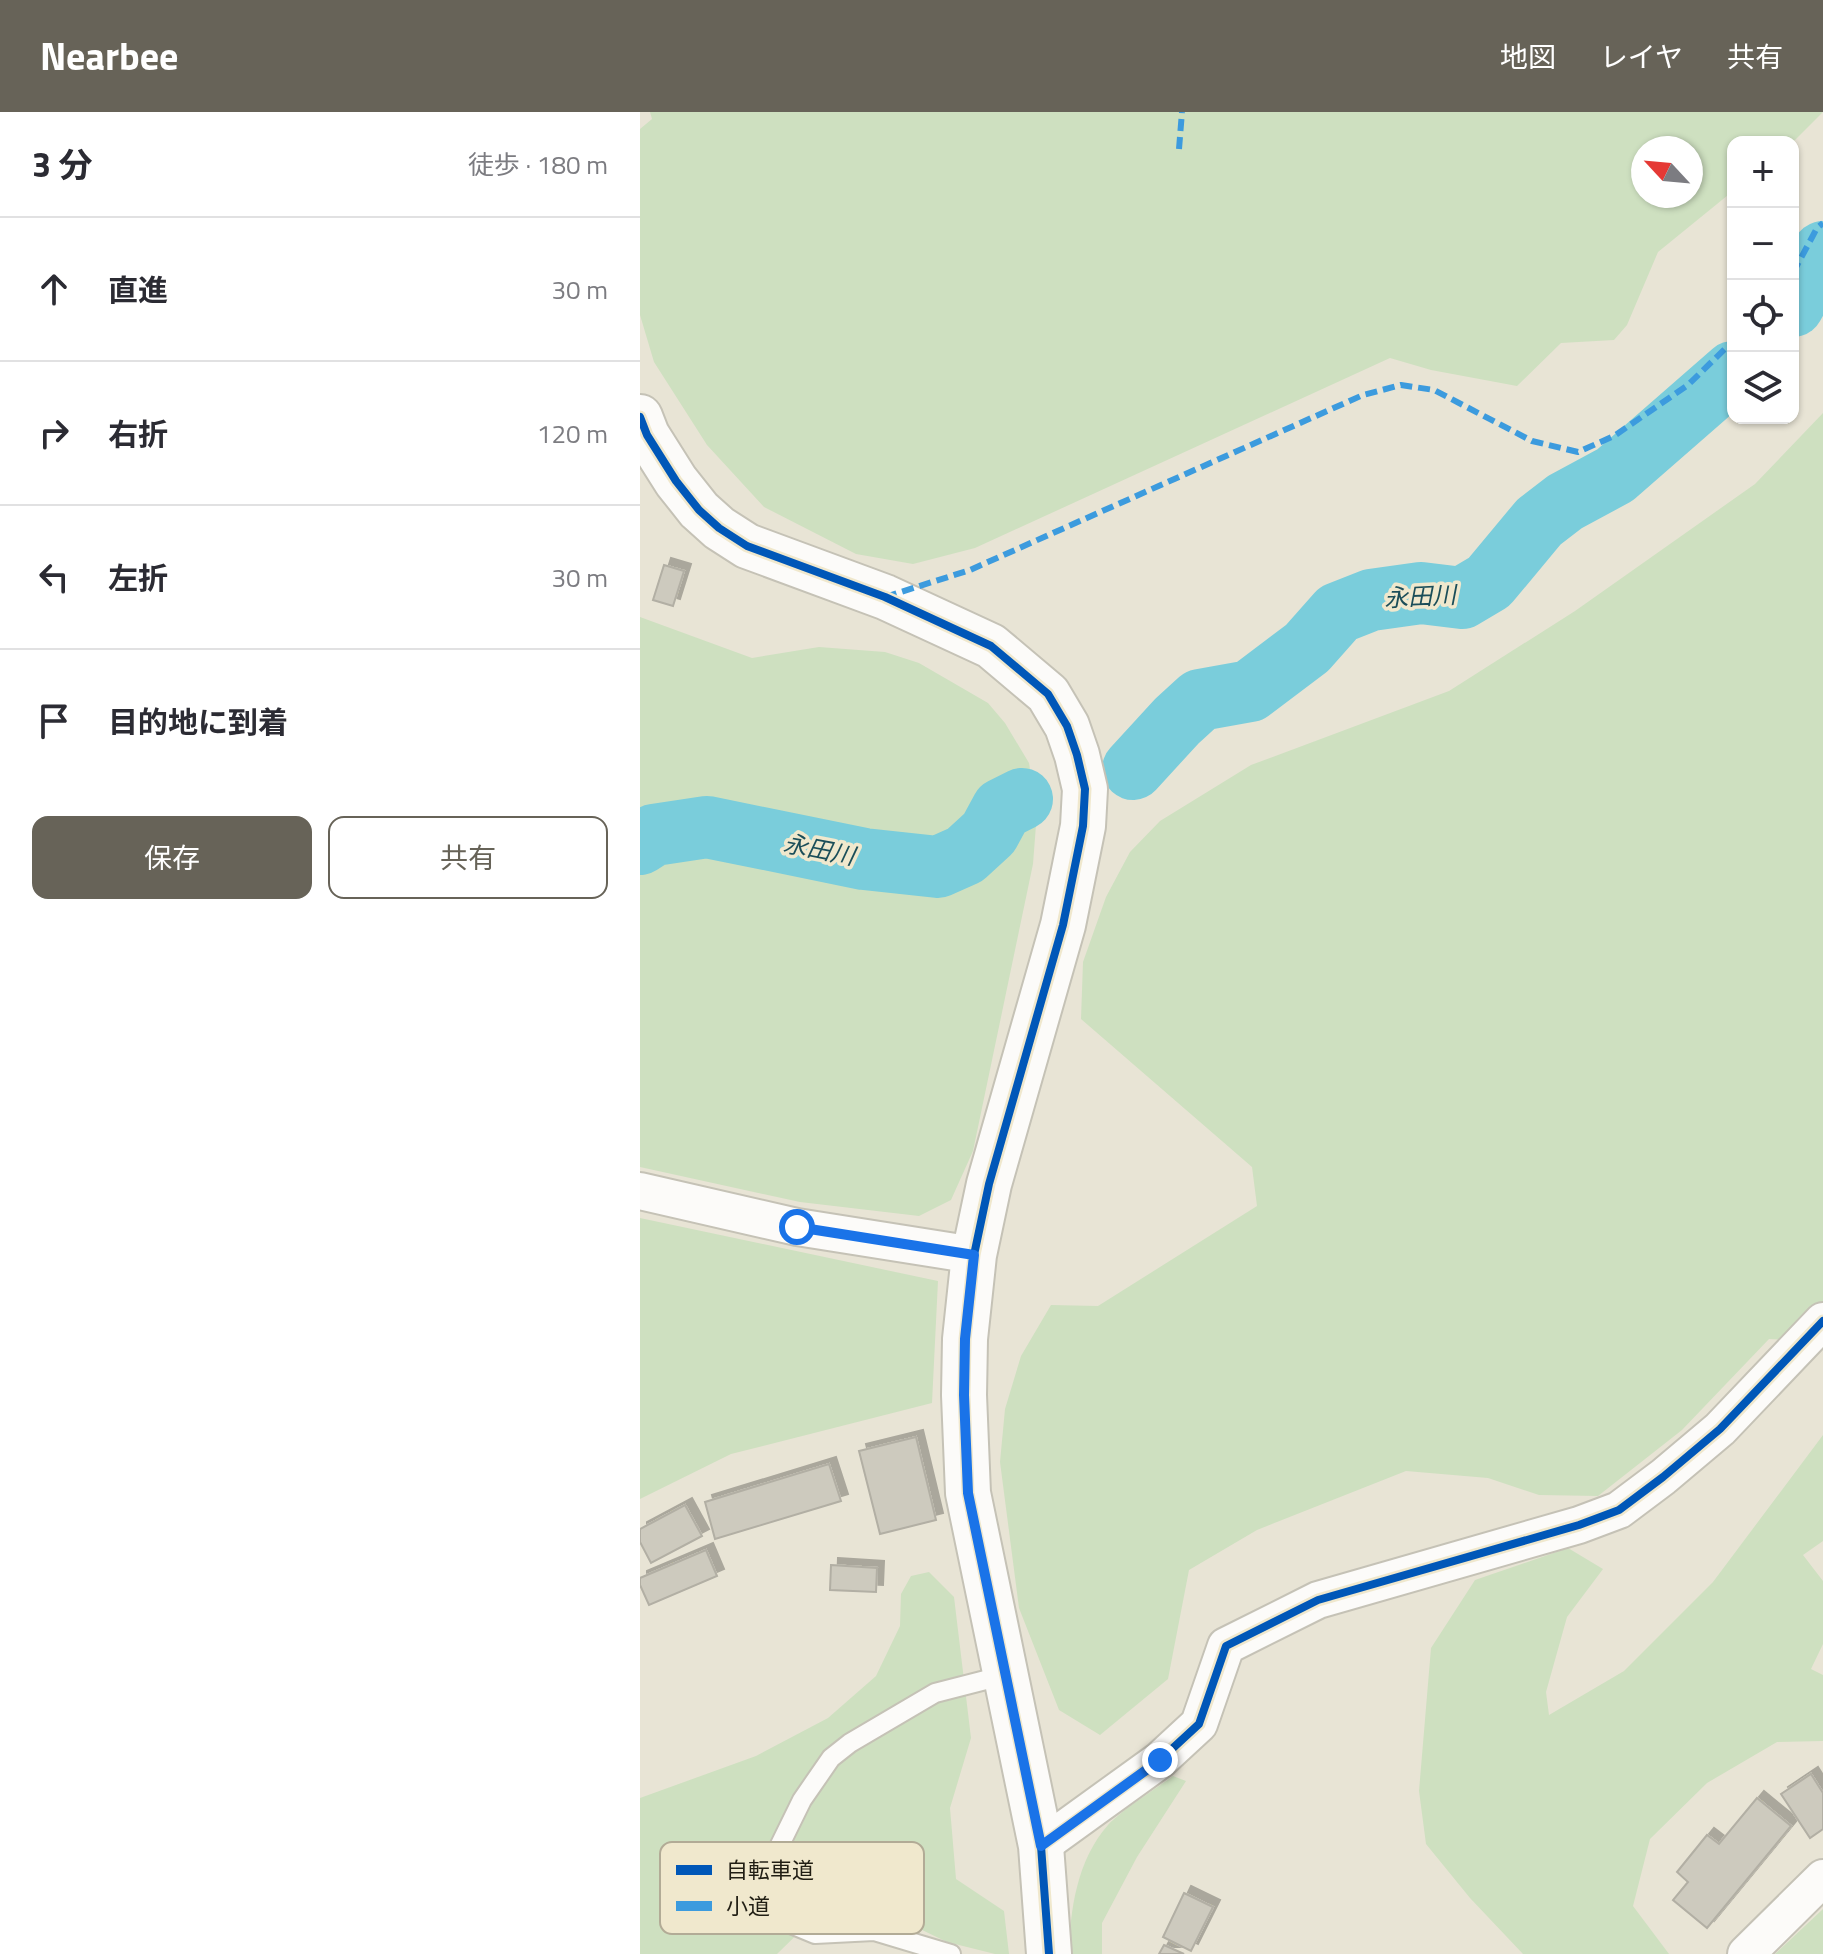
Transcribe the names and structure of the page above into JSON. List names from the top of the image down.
{
  "water": ["永田川"],
  "legend": ["自転車道", "小道"],
  "north": "top left",
  "page": {
    "header": "Nearbee",
    "nav": ["地図", "レイヤ", "共有"],
    "heading": ["3 分", "徒歩 · 180 m"],
    "map_buttons": ["+", "−"],
    "list": [
      ["直進", "30 m"],
      ["右折", "120 m"],
      ["左折", "30 m"],
      "目的地に到着"
    ],
    "buttons": ["保存", "共有"]
  }
}
